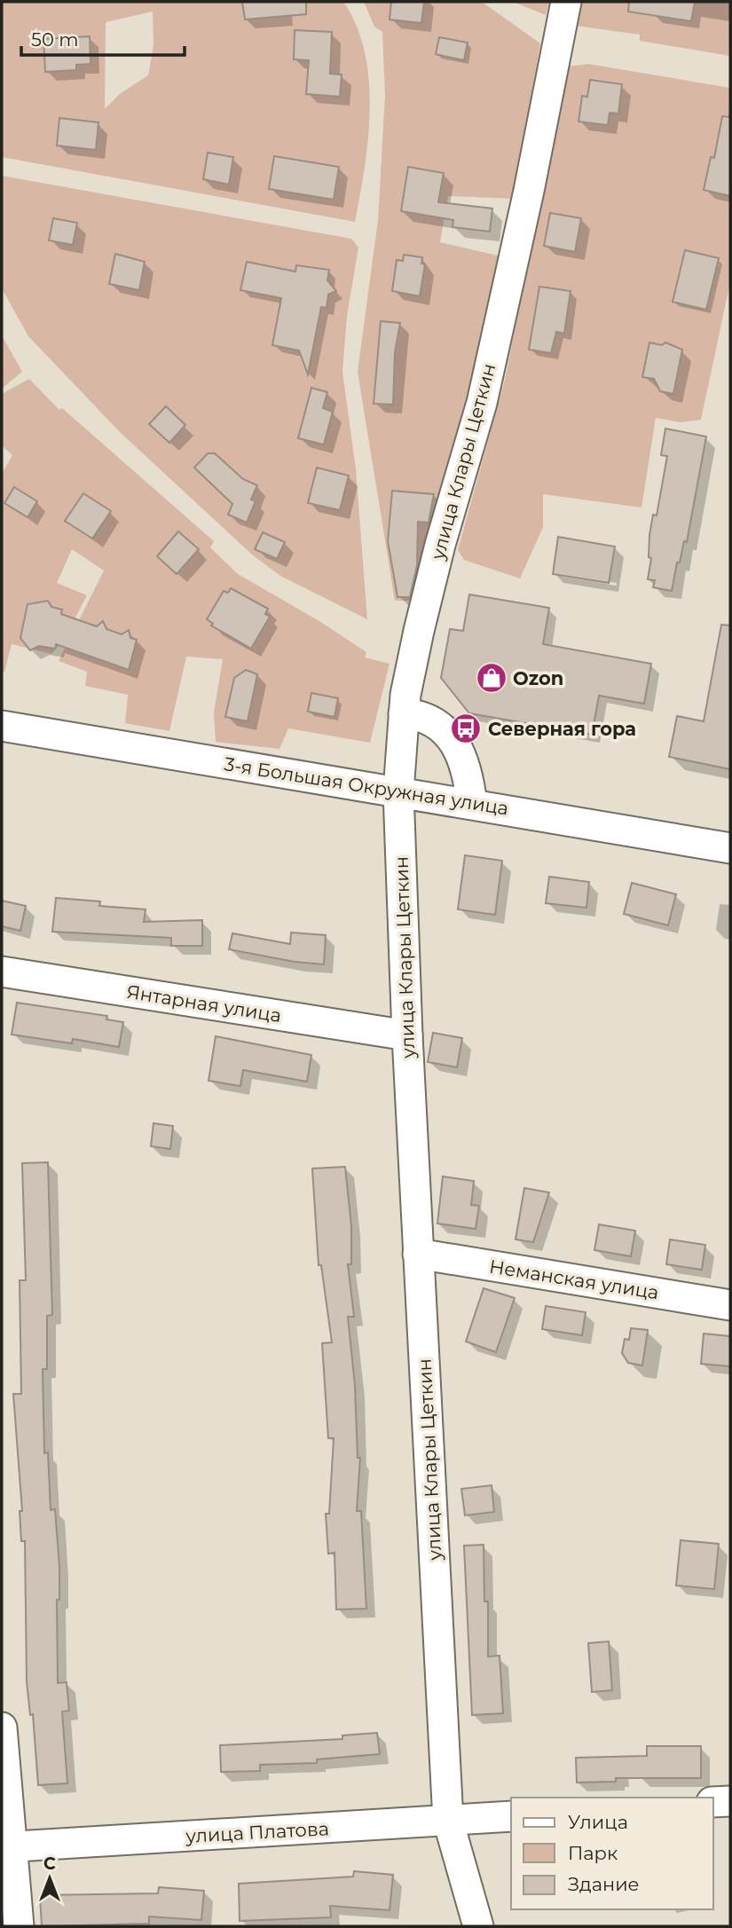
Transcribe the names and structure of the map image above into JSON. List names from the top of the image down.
{
  "streets": {
    "street": [
      "улица Клары Цеткин",
      "3-я Большая Окружная улица",
      "Янтарная улица",
      "Неманская улица",
      "улица Платова"
    ]
  },
  "crossings": [
    ["улица Клары Цеткин", "3-я Большая Окружная улица"],
    ["улица Клары Цеткин", "Янтарная улица"],
    ["улица Клары Цеткин", "Неманская улица"],
    ["улица Клары Цеткин", "улица Платова"]
  ],
  "places": {
    "shop": ["Ozon"],
    "bus stop": ["Северная гора"]
  },
  "legend": ["Улица", "Парк", "Здание"],
  "scale_bar": "50 m",
  "north": "top"
}
